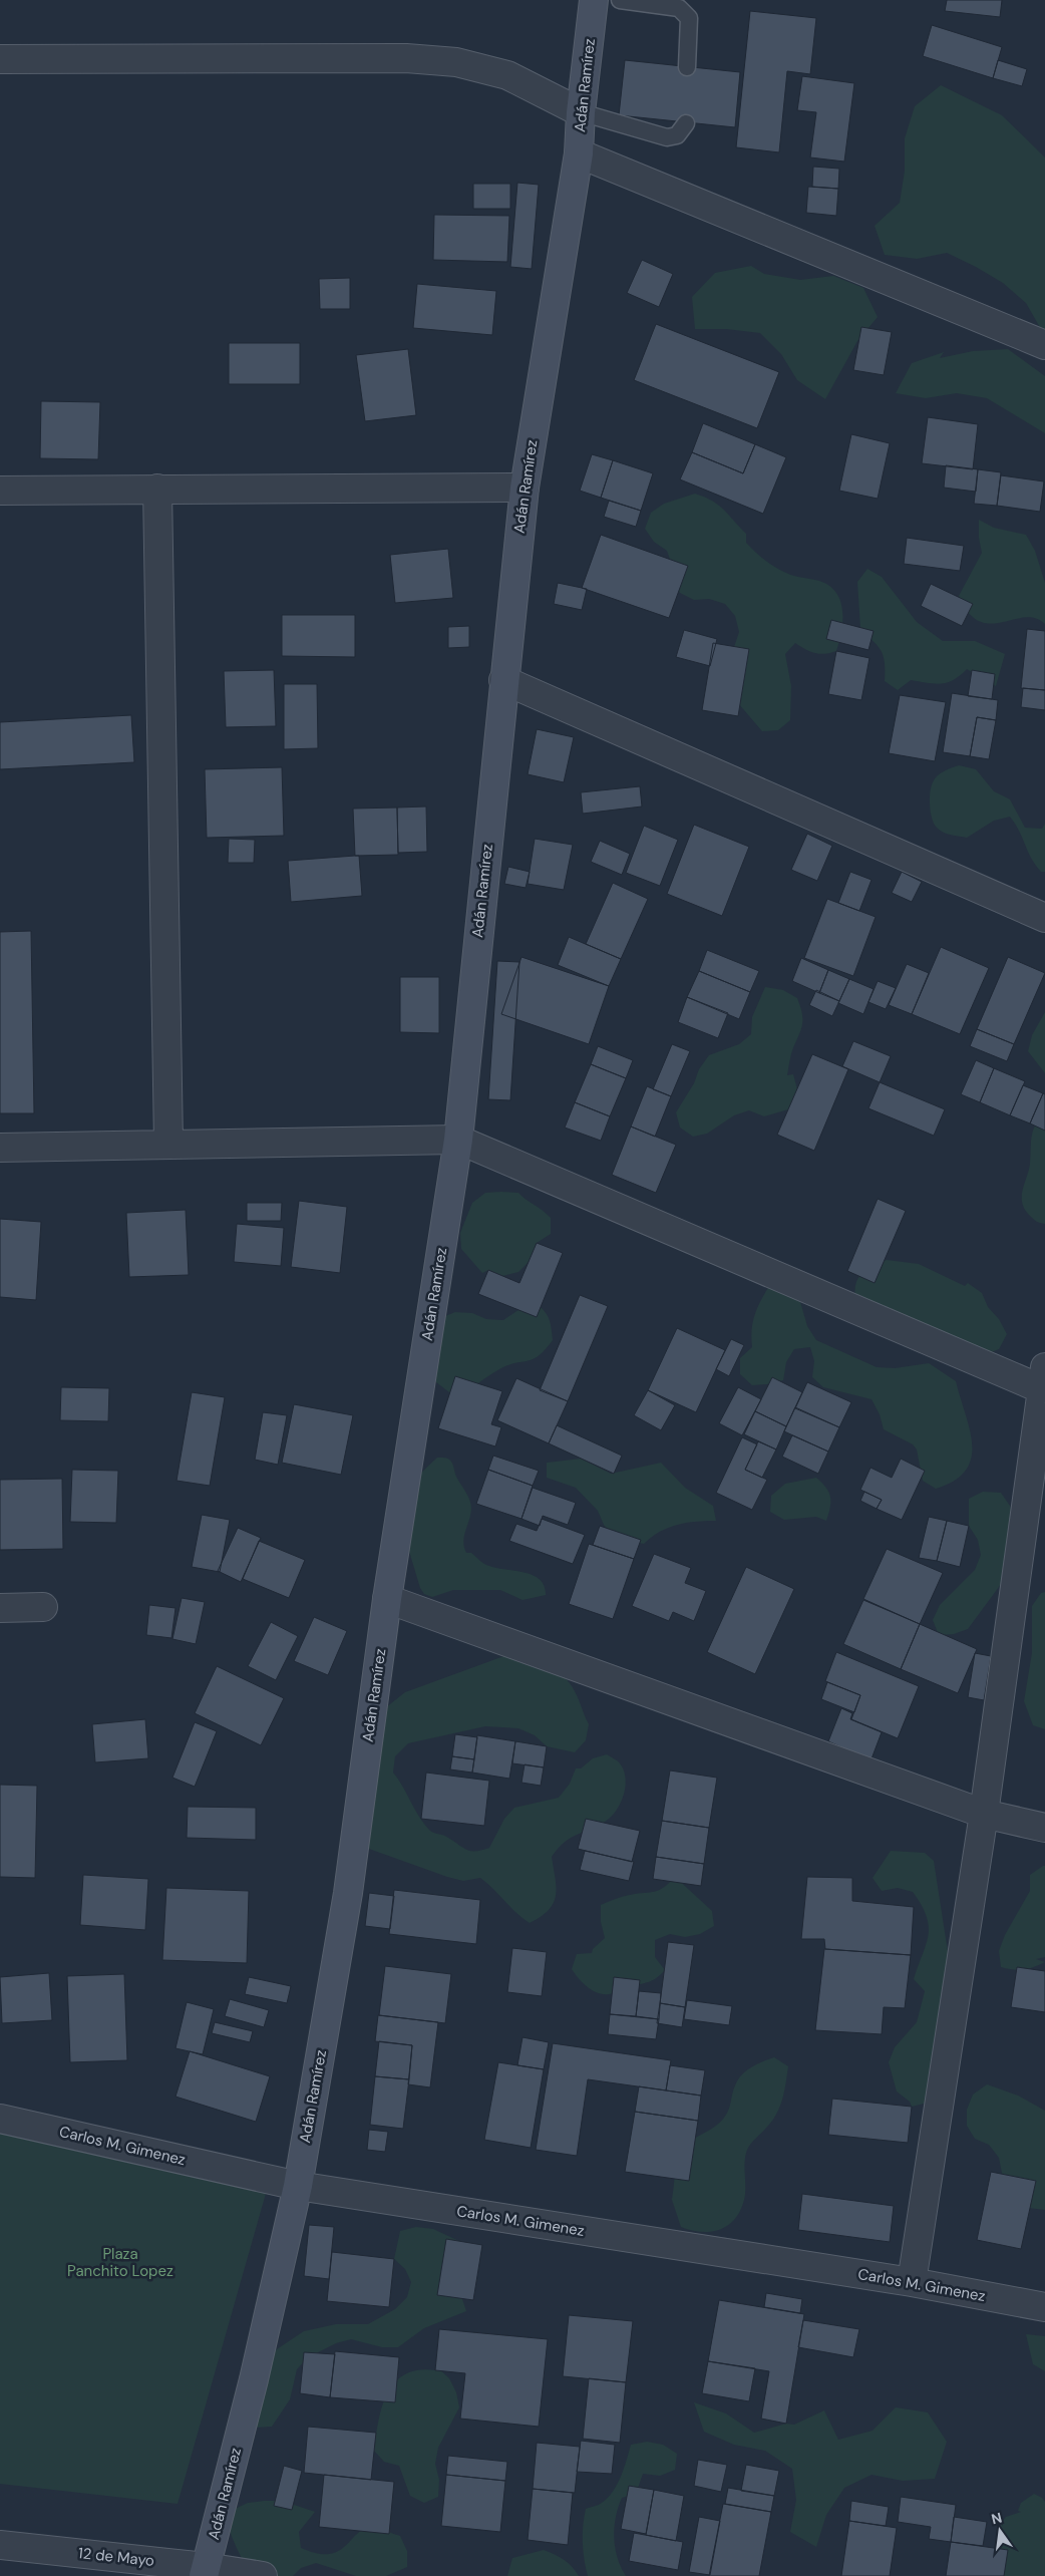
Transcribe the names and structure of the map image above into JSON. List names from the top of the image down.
{
  "streets": {
    "street": ["Adán Ramírez", "Carlos M. Gimenez", "12 de Mayo"]
  },
  "crossings": [
    ["Adán Ramírez", "Carlos M. Gimenez"],
    ["Adán Ramírez", "12 de Mayo"]
  ],
  "parks": ["Plaza Panchito Lopez"],
  "north": "top"
}
